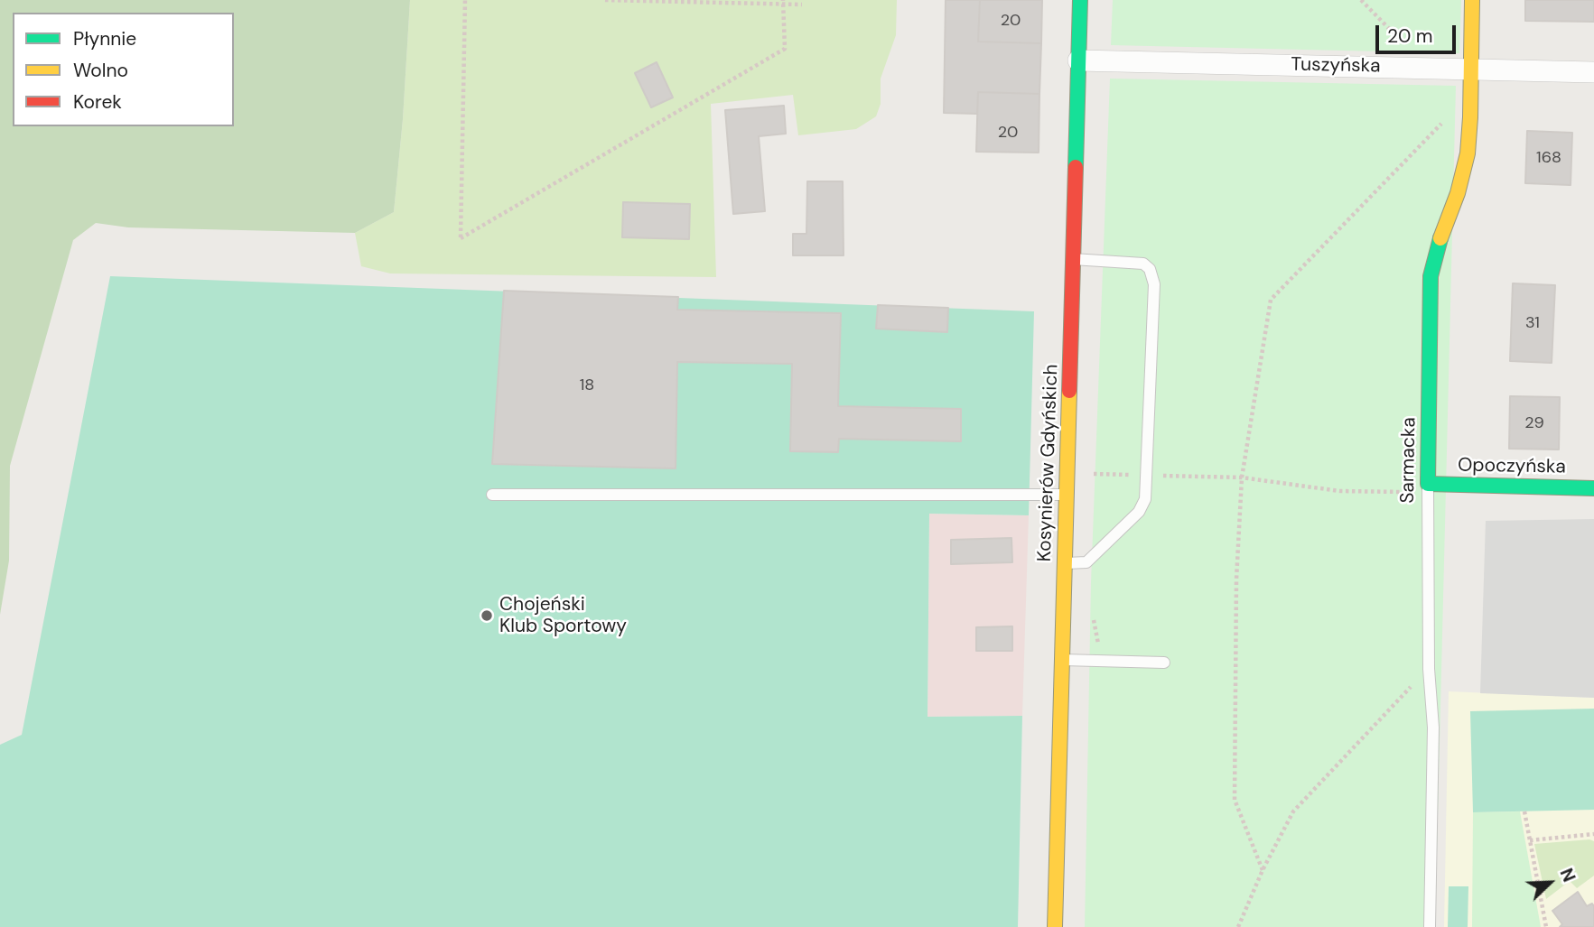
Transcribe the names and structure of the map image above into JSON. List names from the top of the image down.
{
  "streets": {
    "street": [
      "Tuszyńska",
      "Sarmacka",
      "Kosynierów Gdyńskich",
      "Opoczyńska"
    ]
  },
  "crossings": [
    ["Tuszyńska", "Sarmacka"],
    ["Tuszyńska", "Kosynierów Gdyńskich"],
    ["Sarmacka", "Opoczyńska"]
  ],
  "places": ["Chojeński Klub Sportowy"],
  "house_numbers": [
    "20",
    "20",
    "168",
    "31",
    "18",
    "29"
  ],
  "legend": ["Płynnie", "Wolno", "Korek"],
  "scale_bar": "20 m",
  "north": "top right"
}
